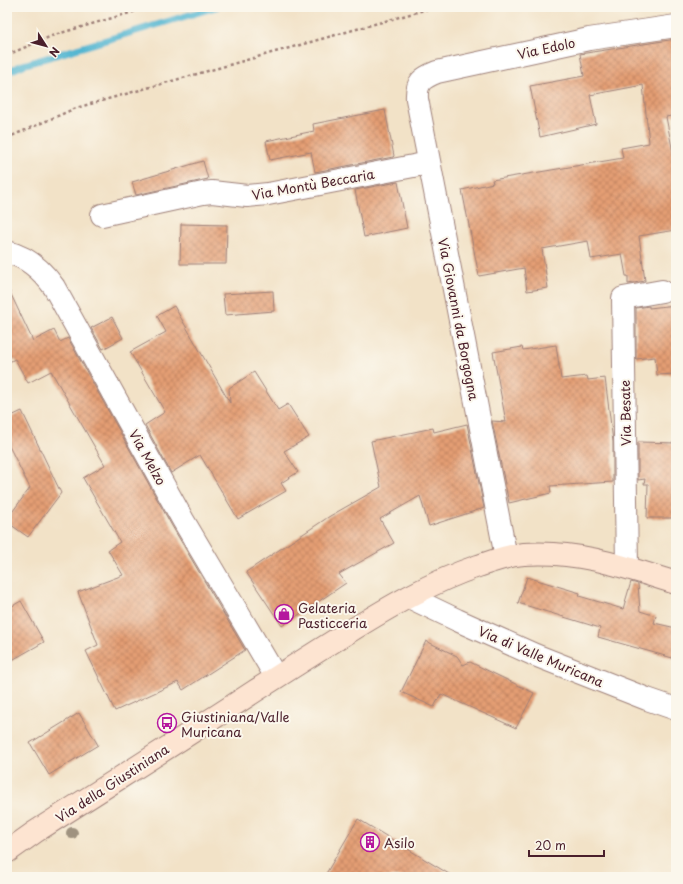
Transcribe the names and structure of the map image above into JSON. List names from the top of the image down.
{
  "streets": {
    "street": [
      "Via Edolo",
      "Via Montù Beccaria",
      "Via Giovanni da Borgogna",
      "Via Besate",
      "Via Melzo",
      "Via di Valle Muricana",
      "Via della Giustiniana"
    ]
  },
  "crossings": [
    ["Via Edolo", "Via Giovanni da Borgogna"],
    ["Via Montù Beccaria", "Via Giovanni da Borgogna"],
    ["Via Giovanni da Borgogna", "Via della Giustiniana"],
    ["Via Besate", "Via della Giustiniana"],
    ["Via Melzo", "Via della Giustiniana"],
    ["Via di Valle Muricana", "Via della Giustiniana"]
  ],
  "places": {
    "shop": ["Gelateria Pasticceria"],
    "bus stop": ["Giustiniana/Valle Muricana"],
    "building": ["Asilo"]
  },
  "scale_bar": "20 m",
  "north": "bottom right"
}
